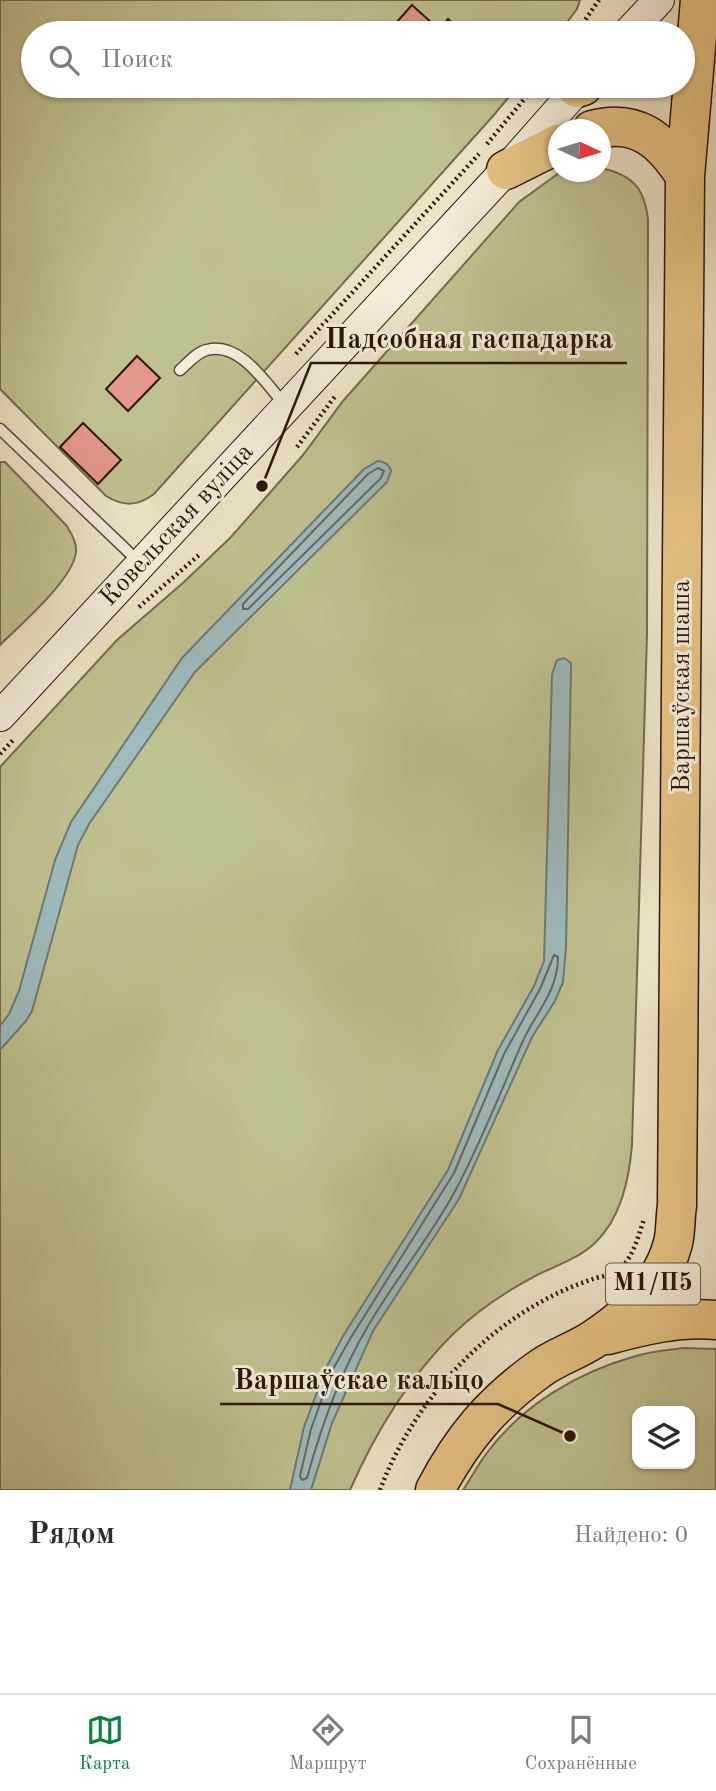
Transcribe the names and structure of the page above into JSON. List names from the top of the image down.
{
  "streets": {
    "highway": ["Варшаўская шаша", "М1/П5"],
    "main road": ["Ковельская вуліца"]
  },
  "places": ["Падсобная гаспадарка", "Варшаўскае кальцо"],
  "north": "right",
  "page": {
    "search": "Поиск",
    "heading": ["Рядом", "Найдено: 0"],
    "nav": ["Карта", "Маршрут", "Сохранённые"]
  }
}
